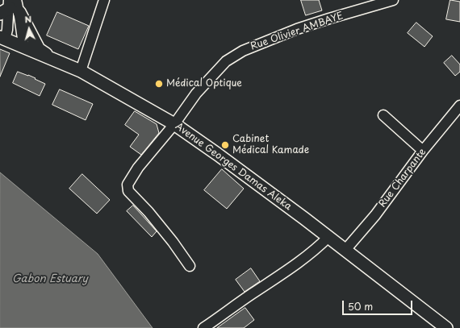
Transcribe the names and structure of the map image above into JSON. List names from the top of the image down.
{
  "streets": {
    "main road": ["Avenue Georges Damas Aleka"],
    "street": ["Rue Olivier AMBAYE", "Rue Charpante"]
  },
  "crossings": [
    ["Rue Olivier AMBAYE", "Avenue Georges Damas Aleka"],
    ["Avenue Georges Damas Aleka", "Rue Charpante"]
  ],
  "water": ["Gabon Estuary"],
  "places": ["Médical Optique", "Cabinet Médical Kamade"],
  "scale_bar": "50 m",
  "north": "top"
}
